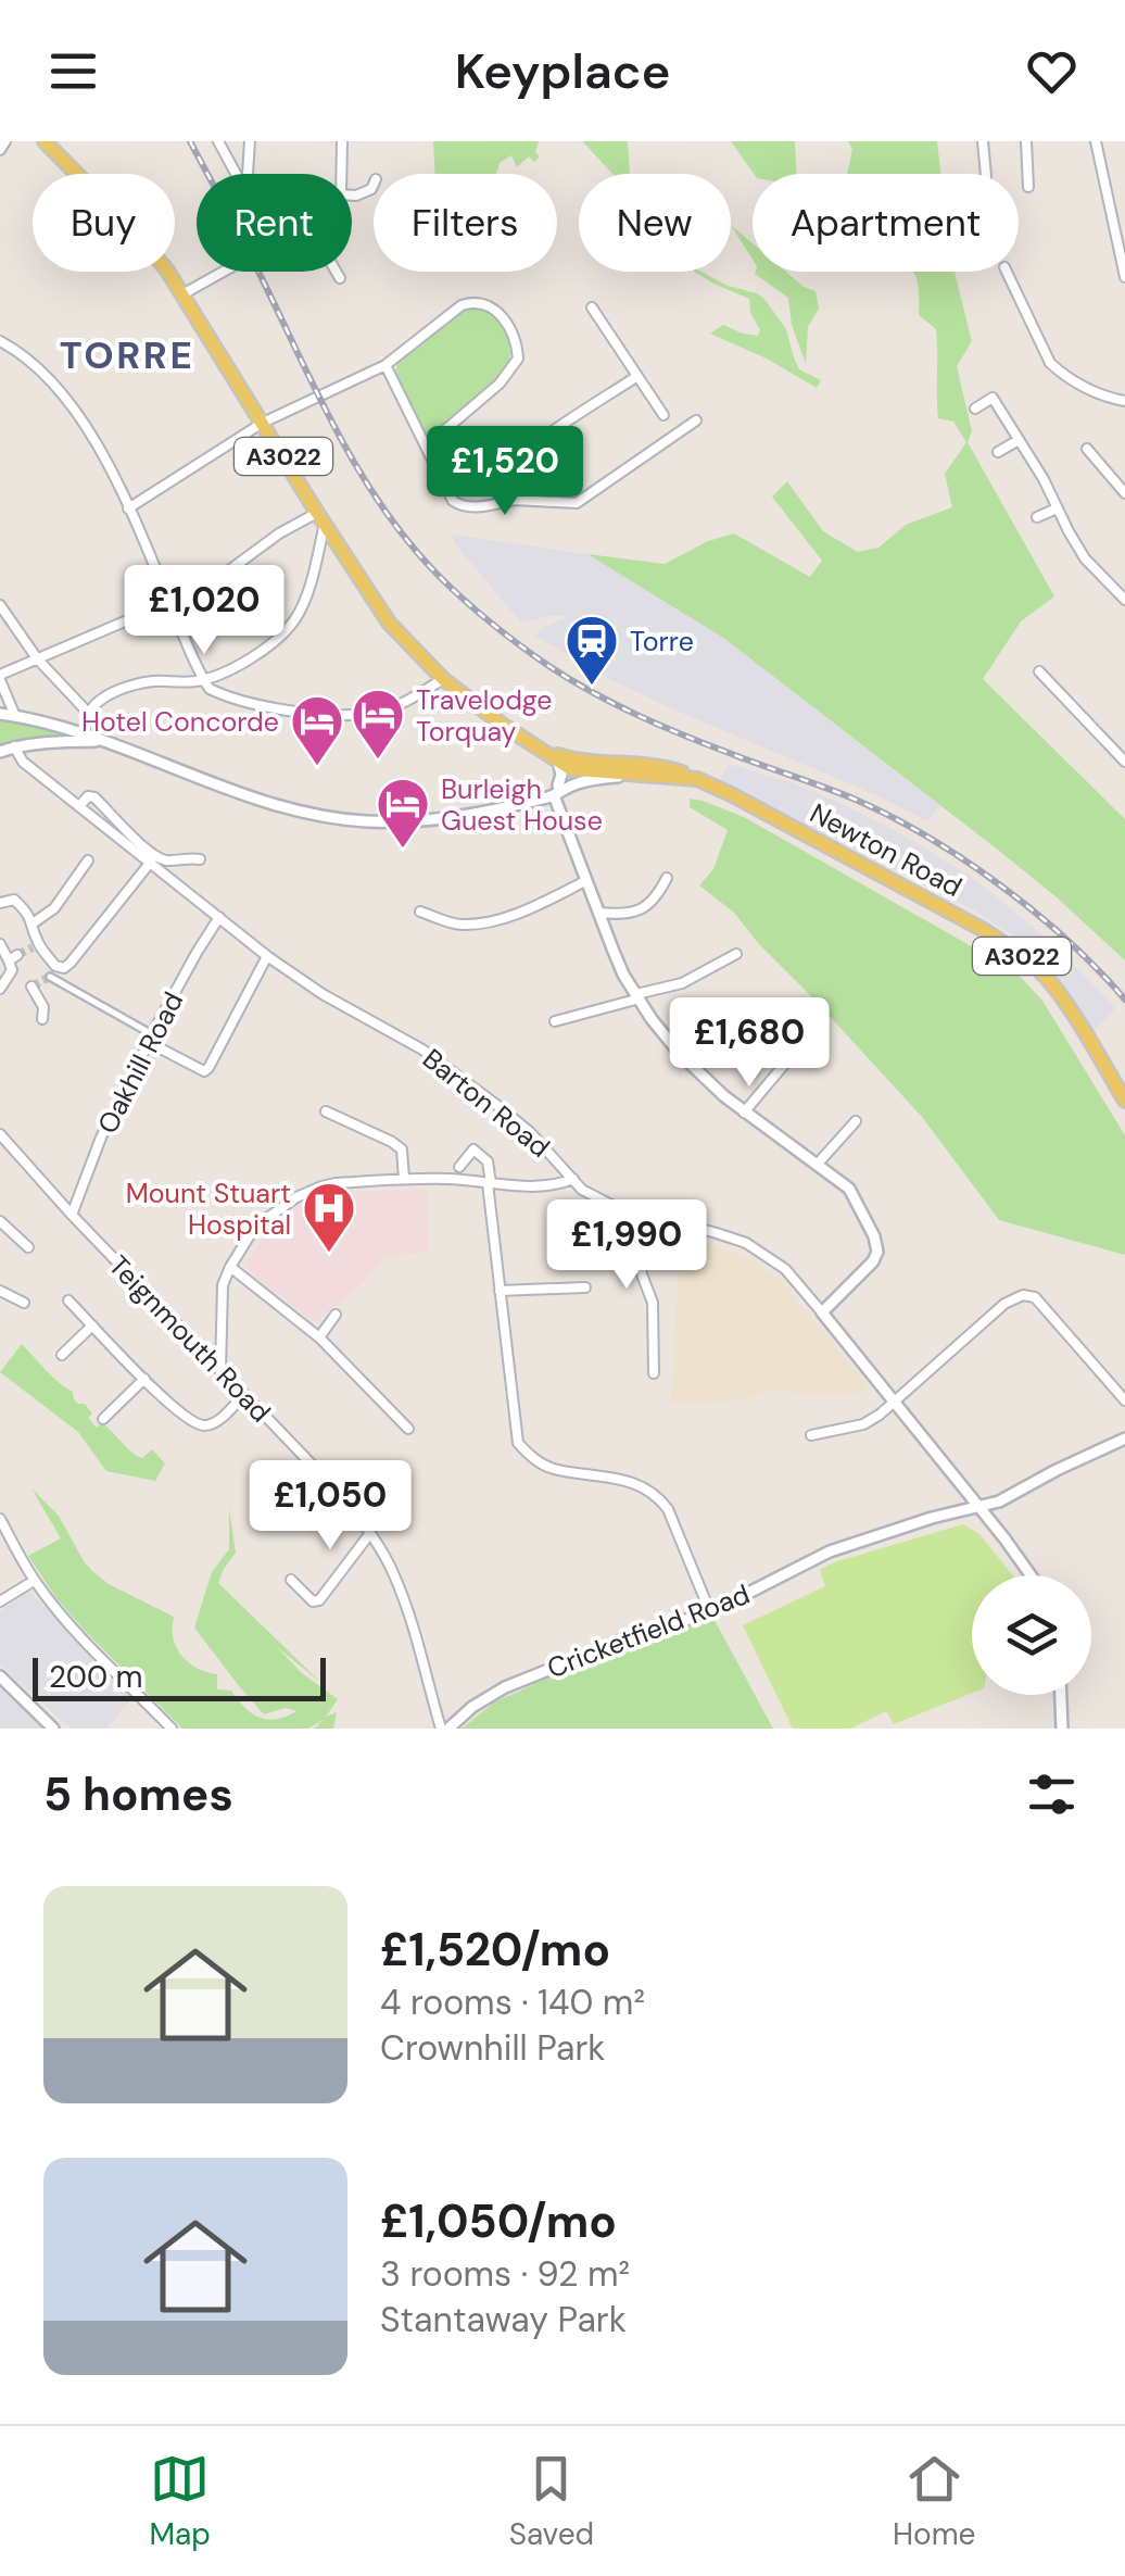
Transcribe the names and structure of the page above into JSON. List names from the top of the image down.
{
  "streets": {
    "main road": ["A3022", "Newton Road"],
    "street": [
      "Oakhill Road",
      "Barton Road",
      "Teignmouth Road",
      "Cricketfield Road"
    ]
  },
  "crossings": [
    ["A3022", "Newton Road"],
    ["Newton Road", "Barton Road"],
    ["Oakhill Road", "Barton Road"],
    ["Oakhill Road", "Teignmouth Road"],
    ["Barton Road", "Cricketfield Road"],
    ["Teignmouth Road", "Cricketfield Road"]
  ],
  "districts": ["TORRE"],
  "places": {
    "station": ["Torre"],
    "hotel": ["Travelodge Torquay", "Hotel Concorde", "Burleigh Guest House"],
    "hospital": ["Mount Stuart Hospital"]
  },
  "scale_bar": "200 m",
  "page": {
    "header": "Keyplace",
    "chip": [
      "Buy",
      "Rent",
      "Filters",
      "New",
      "Apartment"
    ],
    "price": [
      "£1,520",
      "£1,020",
      "£1,680",
      "£1,990",
      "£1,050"
    ],
    "scale": "200 m",
    "heading": "5 homes",
    "list": [
      {
        "name": "£1,520/mo",
        "note": "4 rooms · 140 m² · Crownhill Park"
      },
      {
        "name": "£1,050/mo",
        "note": "3 rooms · 92 m² · Stantaway Park"
      }
    ],
    "tabs": ["Map", "Saved", "Home"]
  }
}
